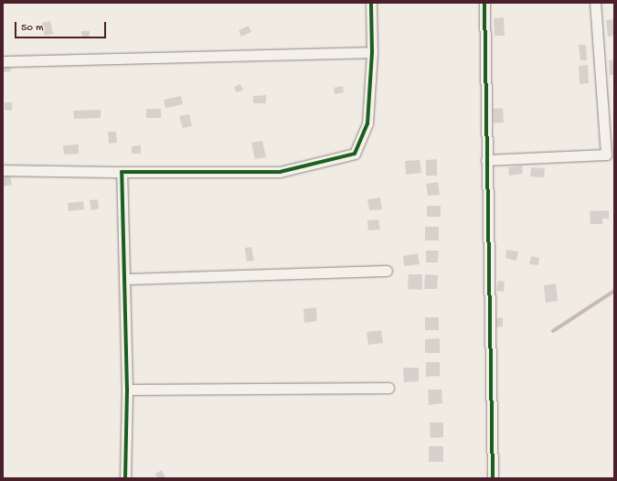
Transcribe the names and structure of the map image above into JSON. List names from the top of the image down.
{
  "scale_bar": "50 m"
}
